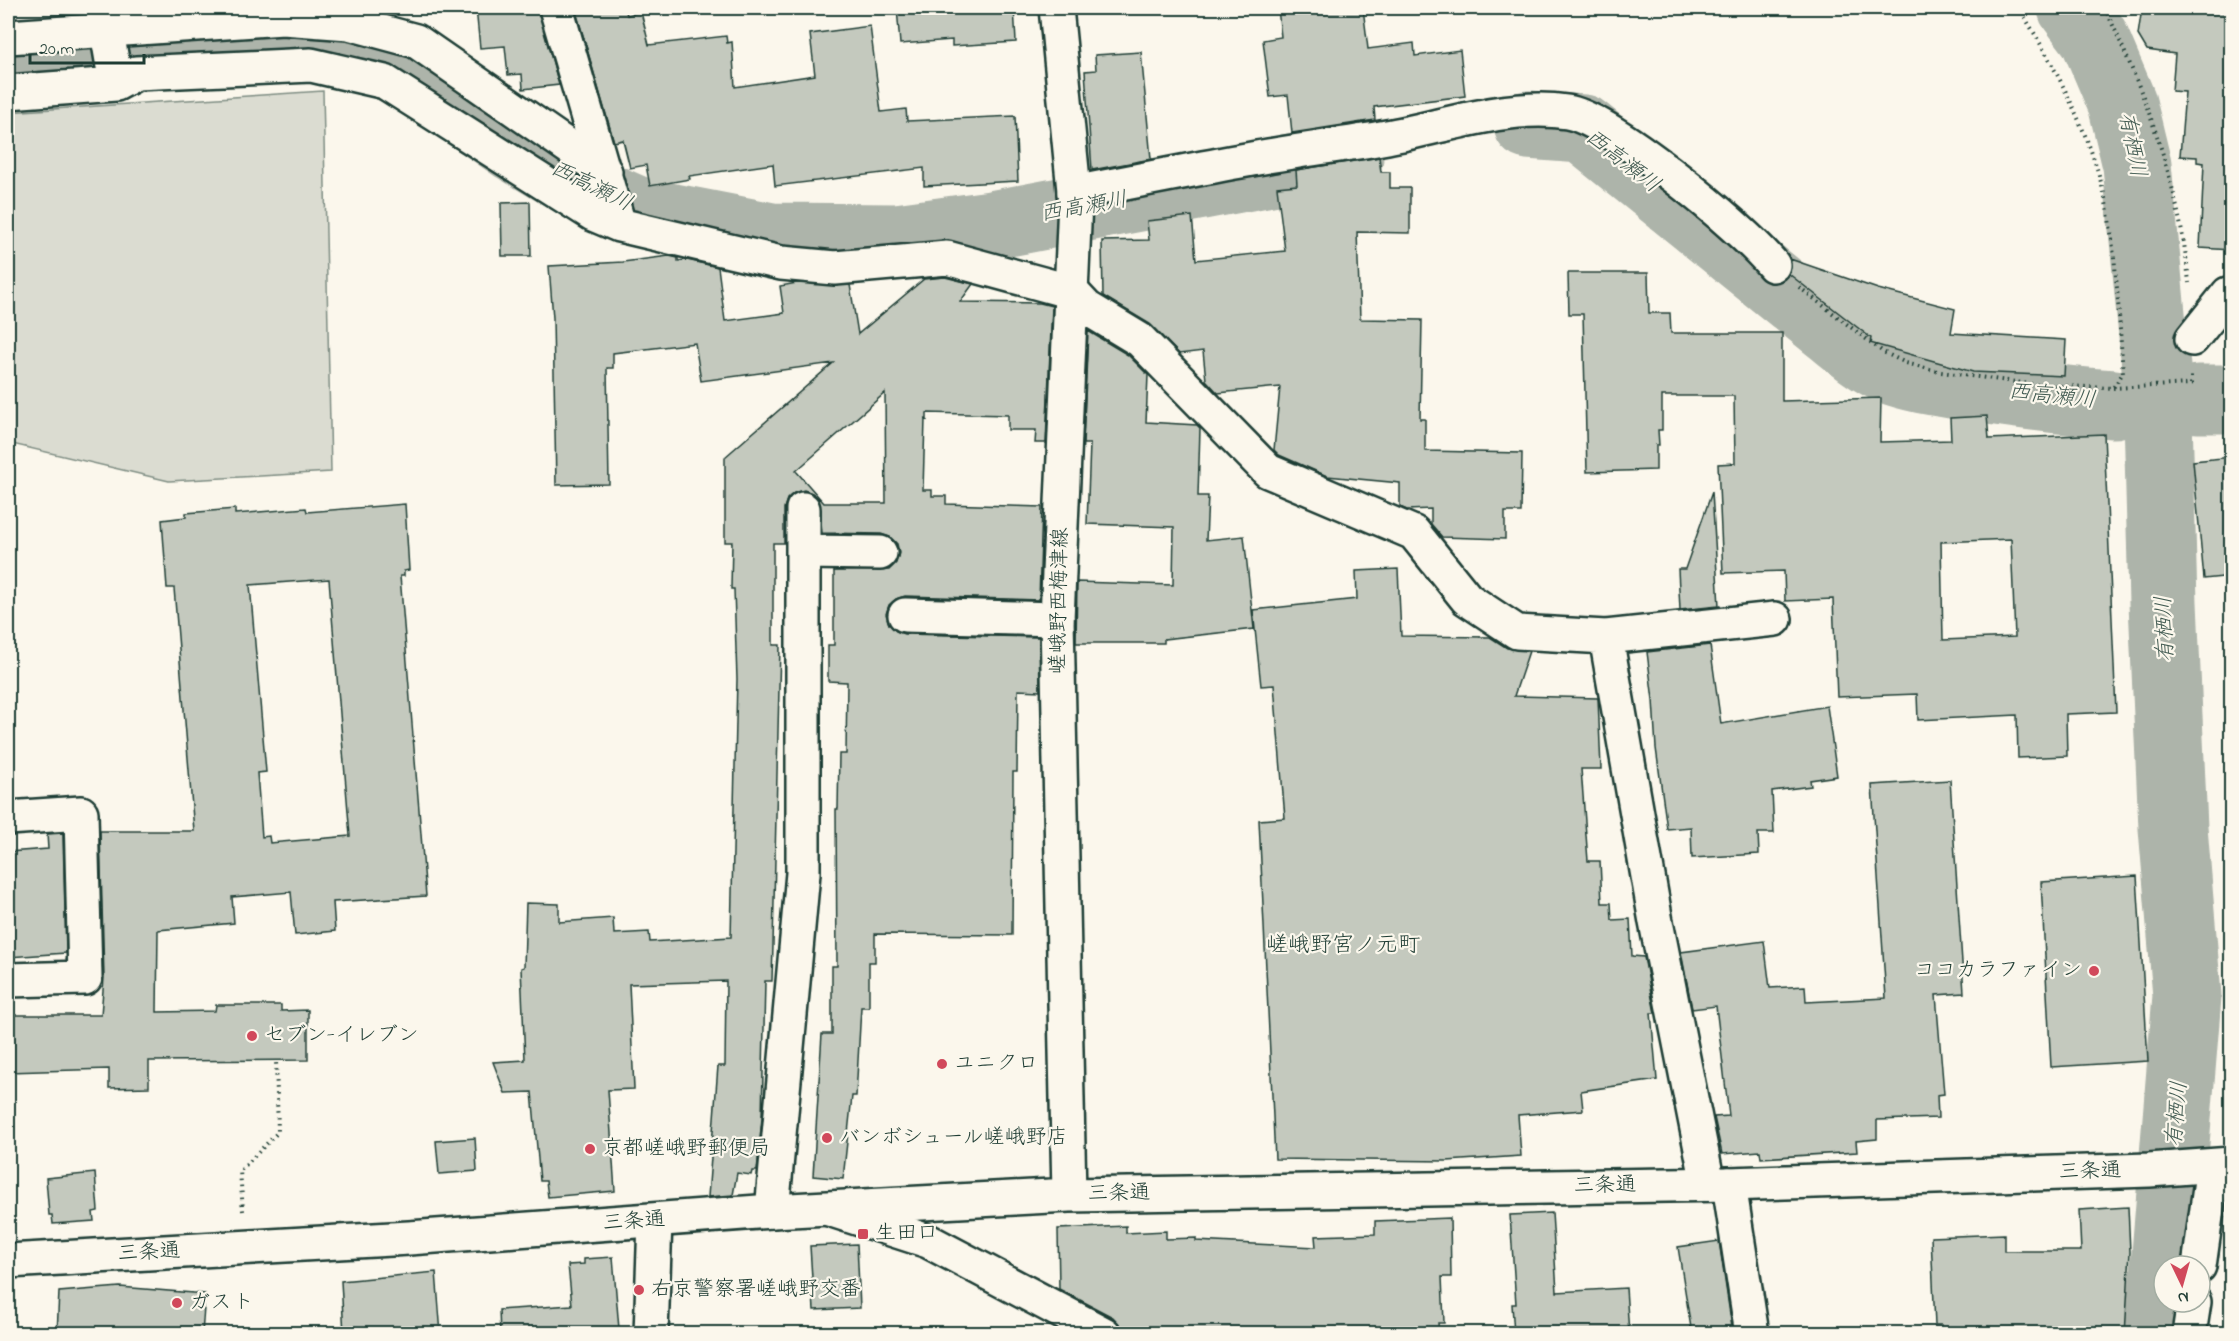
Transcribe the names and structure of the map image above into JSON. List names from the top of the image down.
{
  "streets": {
    "street": ["嵯峨野西梅津線", "三条通"]
  },
  "crossings": [
    ["嵯峨野西梅津線", "三条通"]
  ],
  "districts": ["嵯峨野宮ノ元町"],
  "water": ["有栖川", "西高瀬川"],
  "places": {
    "other": [
      "ココカラファイン",
      "セブン-イレブン",
      "ユニクロ",
      "バンボシュール嵯峨野店",
      "京都嵯峨野郵便局",
      "右京警察署嵯峨野交番",
      "ガスト"
    ],
    "transit": ["生田口"]
  },
  "scale_bar": "20 m",
  "north": "bottom"
}
